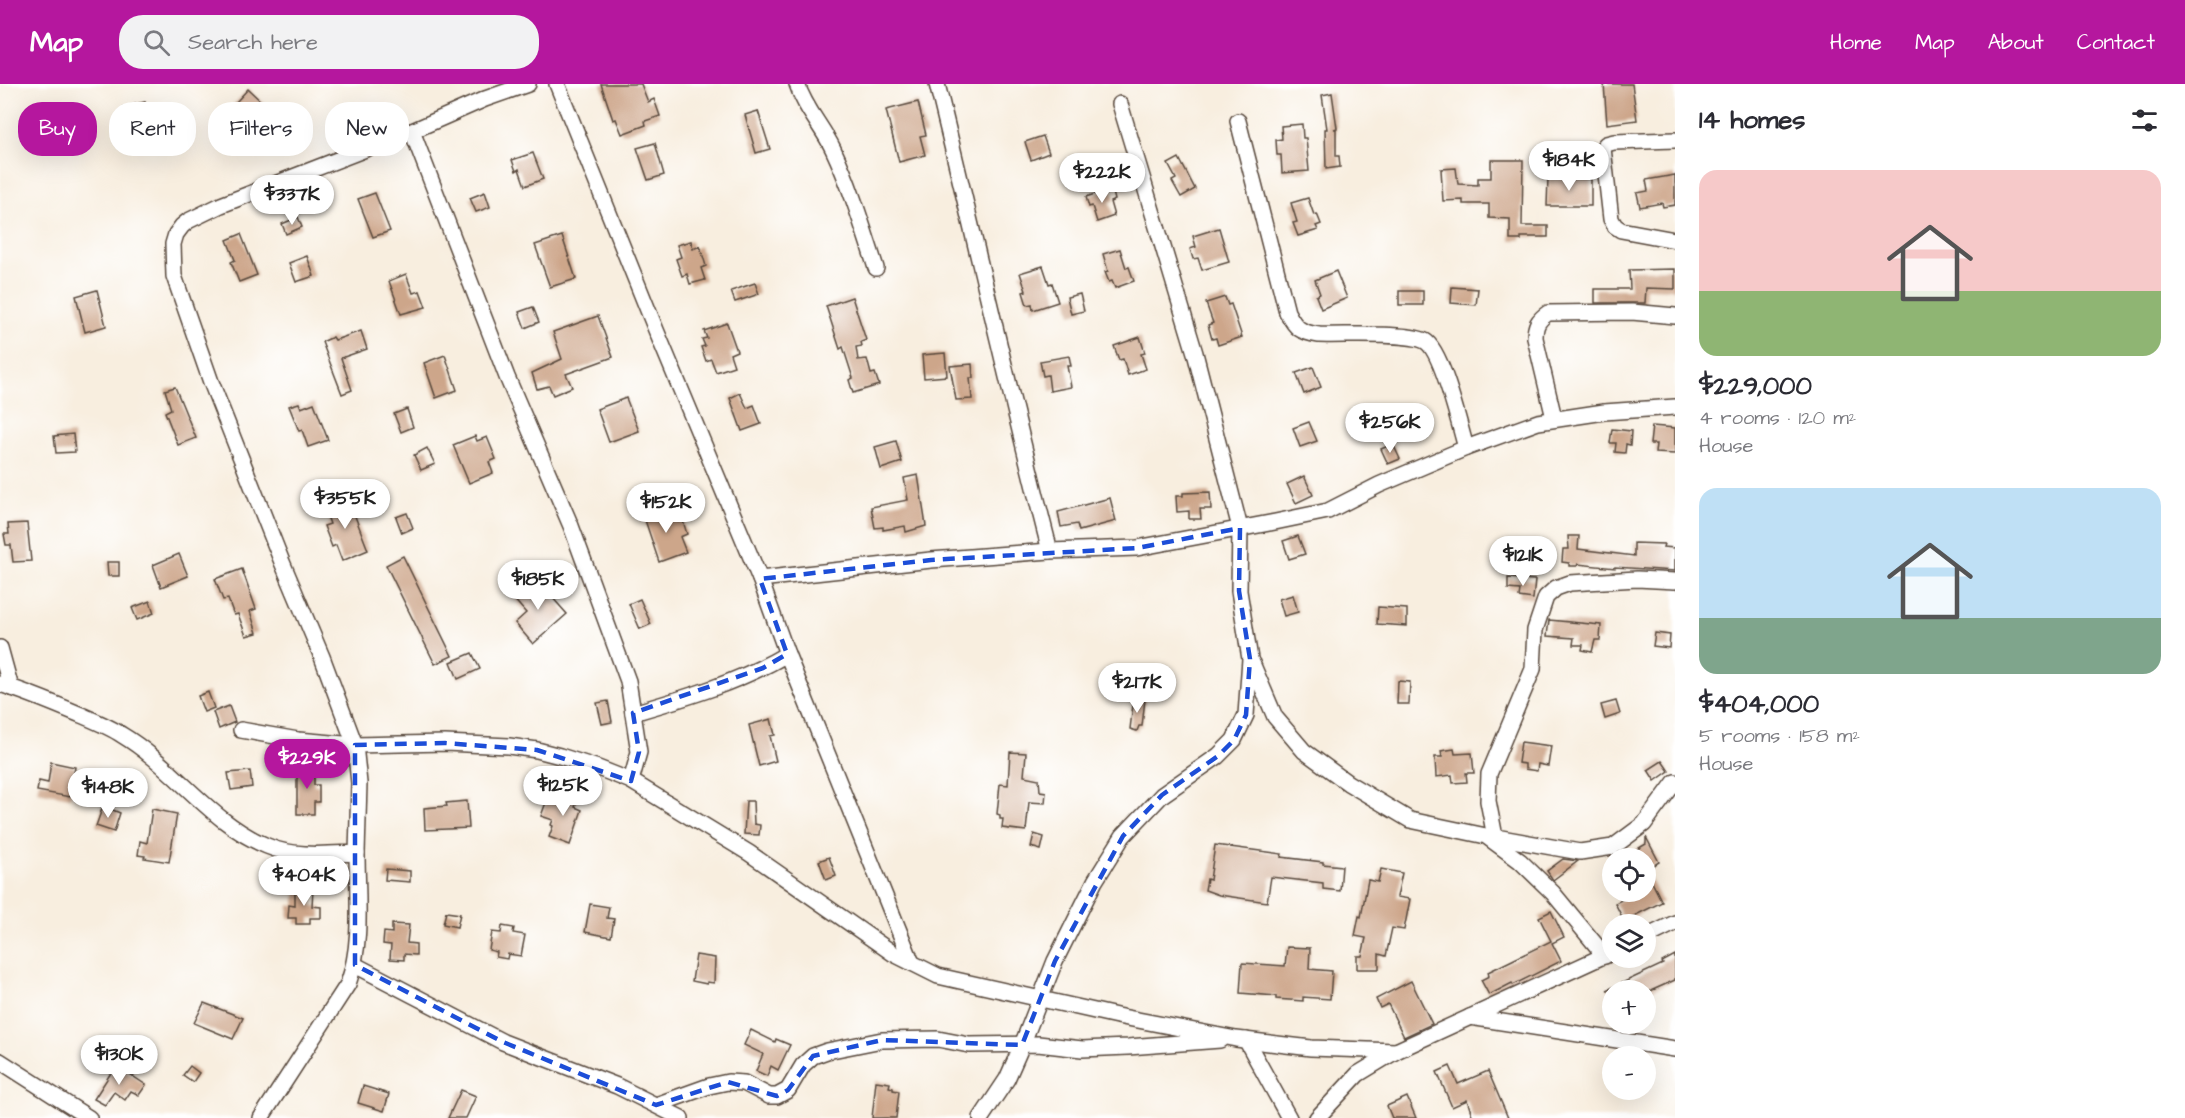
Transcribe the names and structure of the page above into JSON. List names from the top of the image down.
{
  "page": {
    "header": "Map",
    "search": "Search here",
    "nav": [
      "Home",
      "Map",
      "About",
      "Contact"
    ],
    "heading": "14 homes",
    "chip": [
      "Buy",
      "Rent",
      "Filters",
      "New"
    ],
    "price": [
      "$184K",
      "$222K",
      "$337K",
      "$256K",
      "$355K",
      "$152K",
      "$121K",
      "$185K",
      "$217K",
      "$229K",
      "$125K",
      "$148K",
      "$404K",
      "$130K"
    ],
    "list": [
      {
        "name": "$229,000",
        "note": "4 rooms · 120 m² · House"
      },
      {
        "name": "$404,000",
        "note": "5 rooms · 158 m² · House"
      }
    ],
    "map_buttons": ["+", "−"]
  }
}
